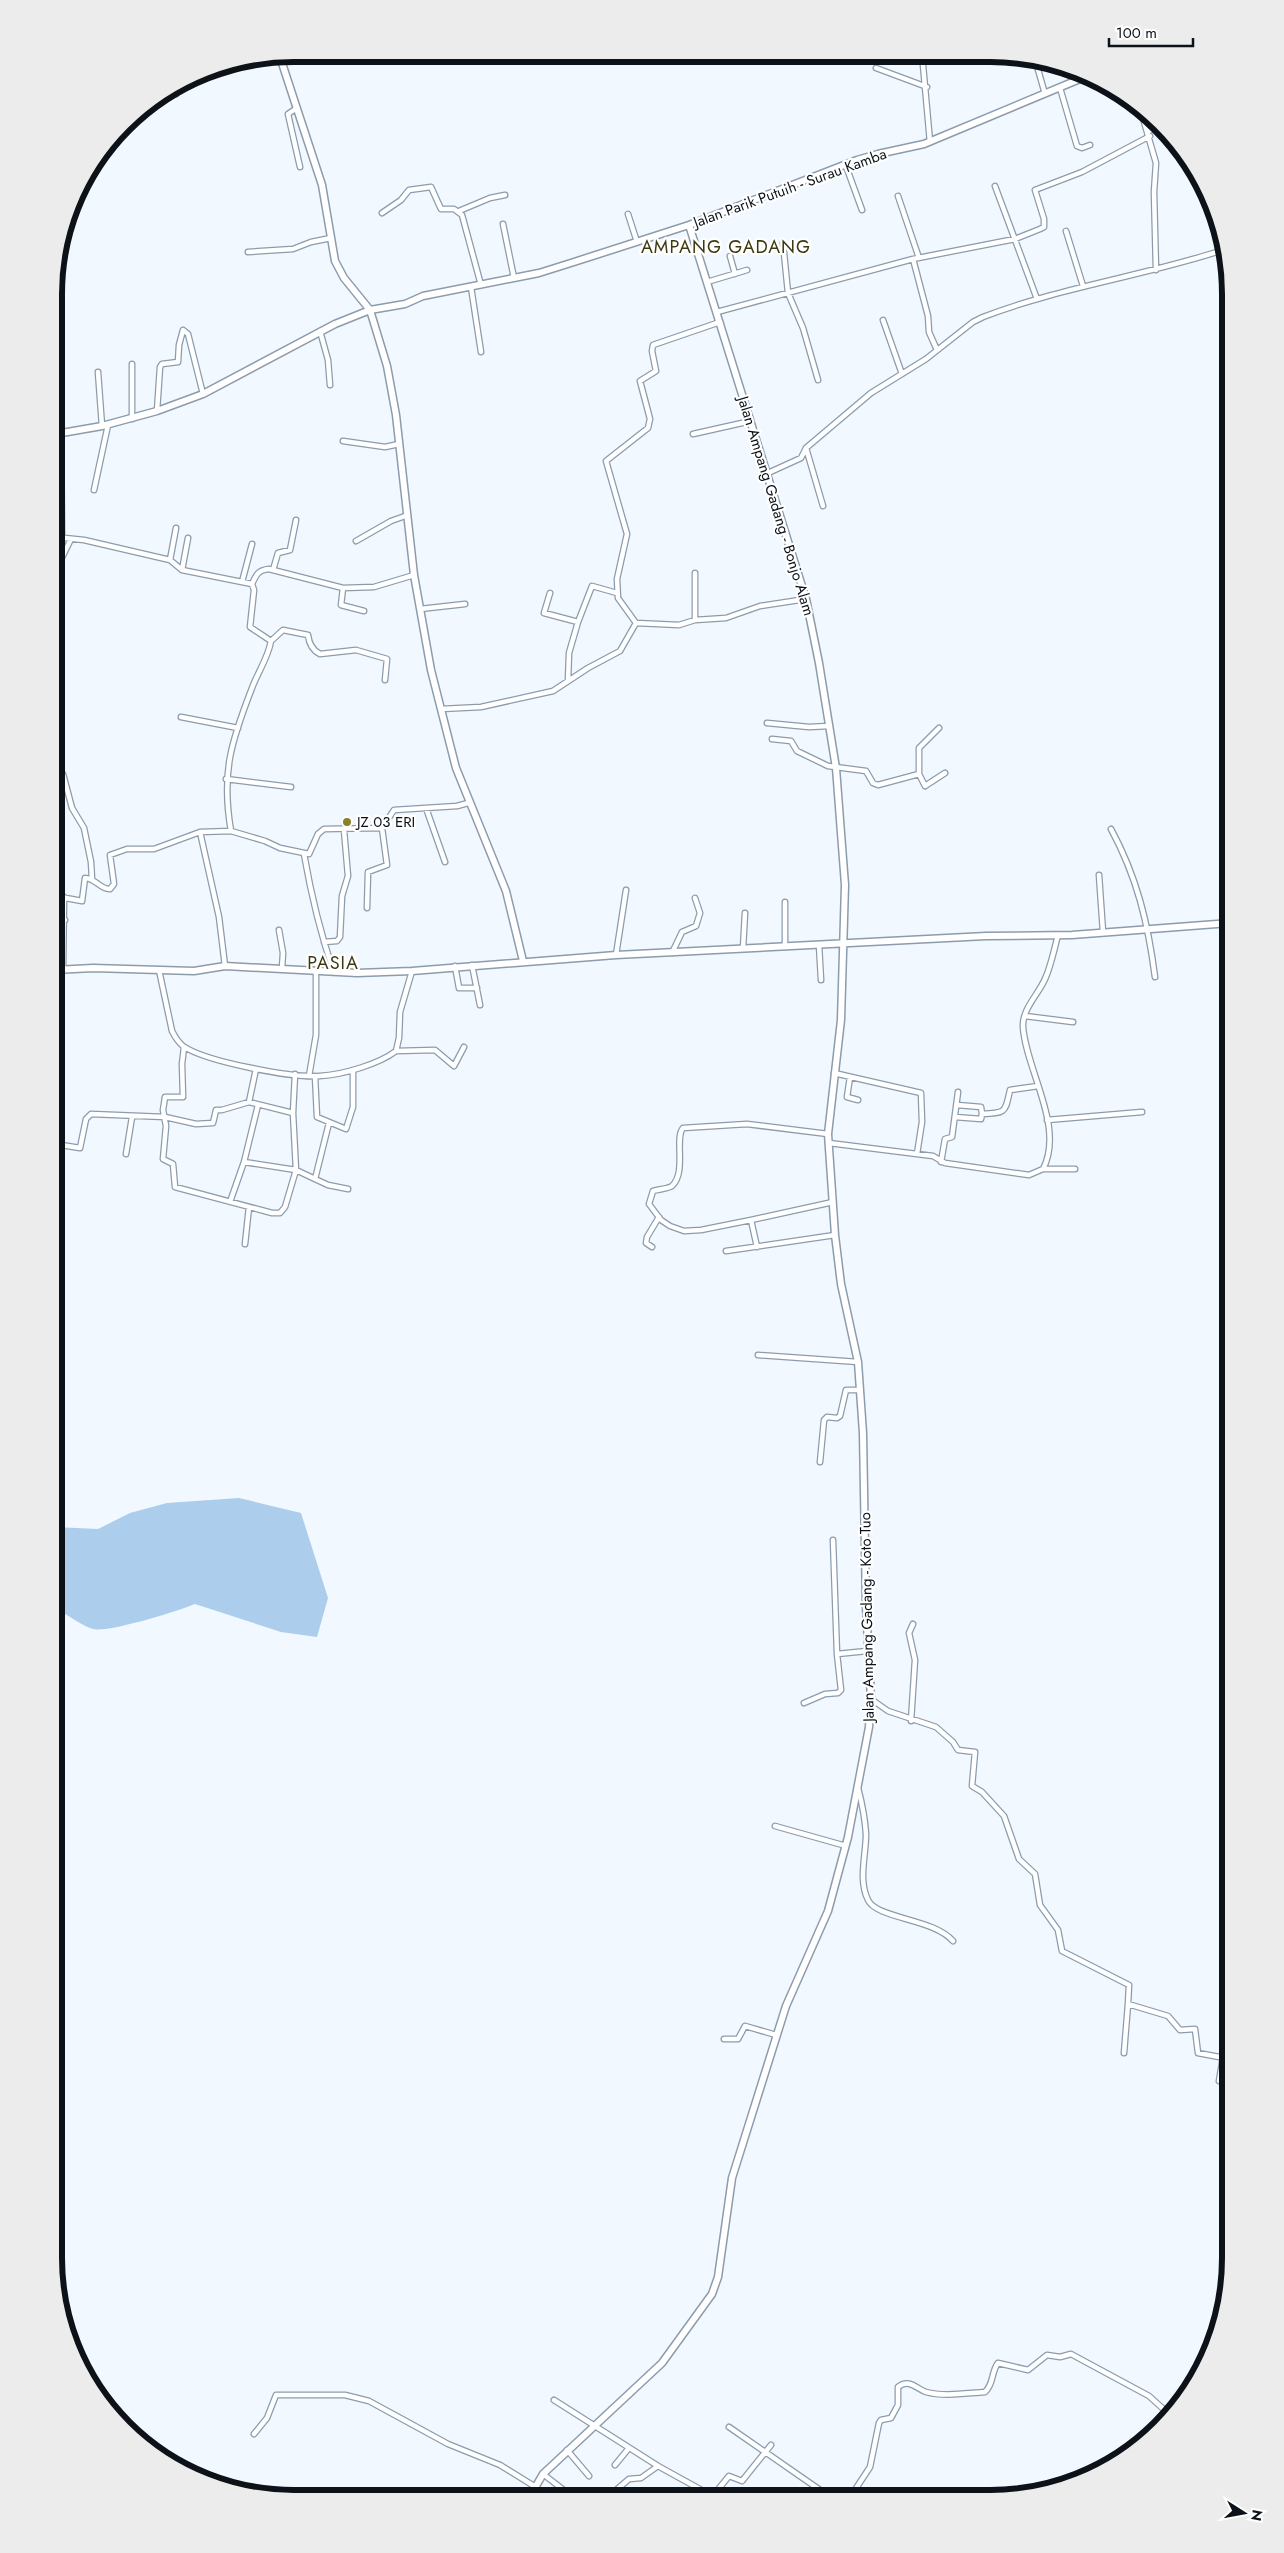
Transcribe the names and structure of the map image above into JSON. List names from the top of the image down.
{
  "streets": {
    "street": ["Jalan Parik Putuih - Surau Kamba", "Jalan Ampang Gadang - Bonjo Alam", "Jalan Ampang Gadang - Koto Tuo"]
  },
  "crossings": [
    ["Jalan Parik Putuih - Surau Kamba", "Jalan Ampang Gadang - Bonjo Alam"],
    ["Jalan Ampang Gadang - Bonjo Alam", "Jalan Ampang Gadang - Koto Tuo"]
  ],
  "districts": ["AMPANG GADANG", "PASIA"],
  "places": ["JZ 03 ERI"],
  "scale_bar": "100 m",
  "north": "right"
}
